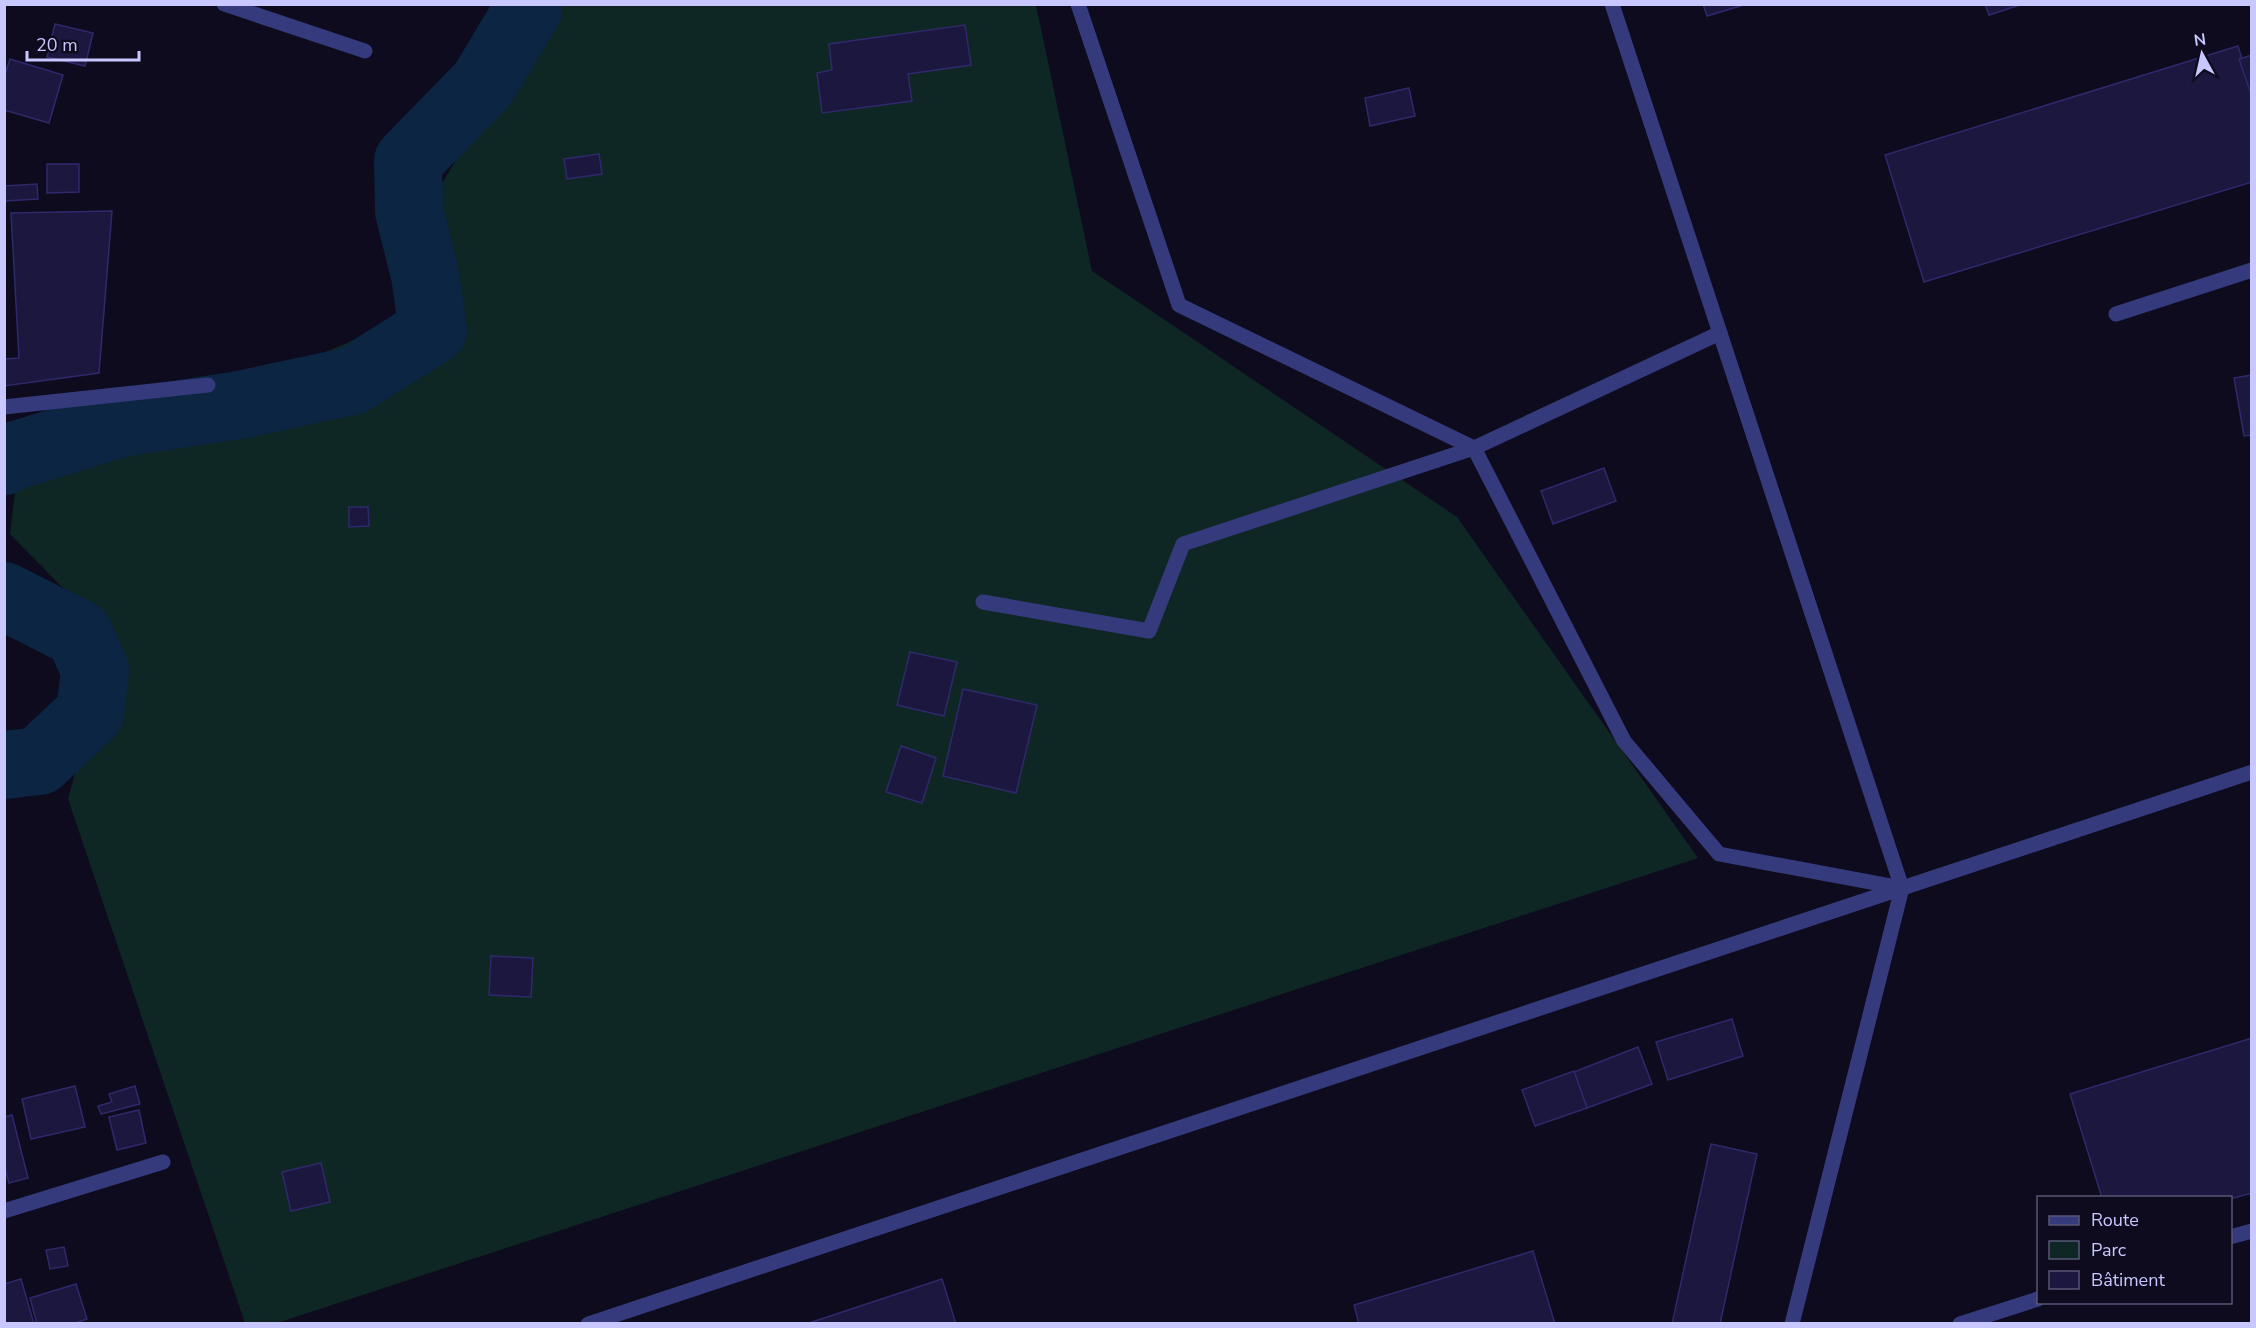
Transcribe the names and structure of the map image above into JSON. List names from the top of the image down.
{
  "legend": ["Route", "Parc", "Bâtiment"],
  "scale_bar": "20 m",
  "north": "top"
}
